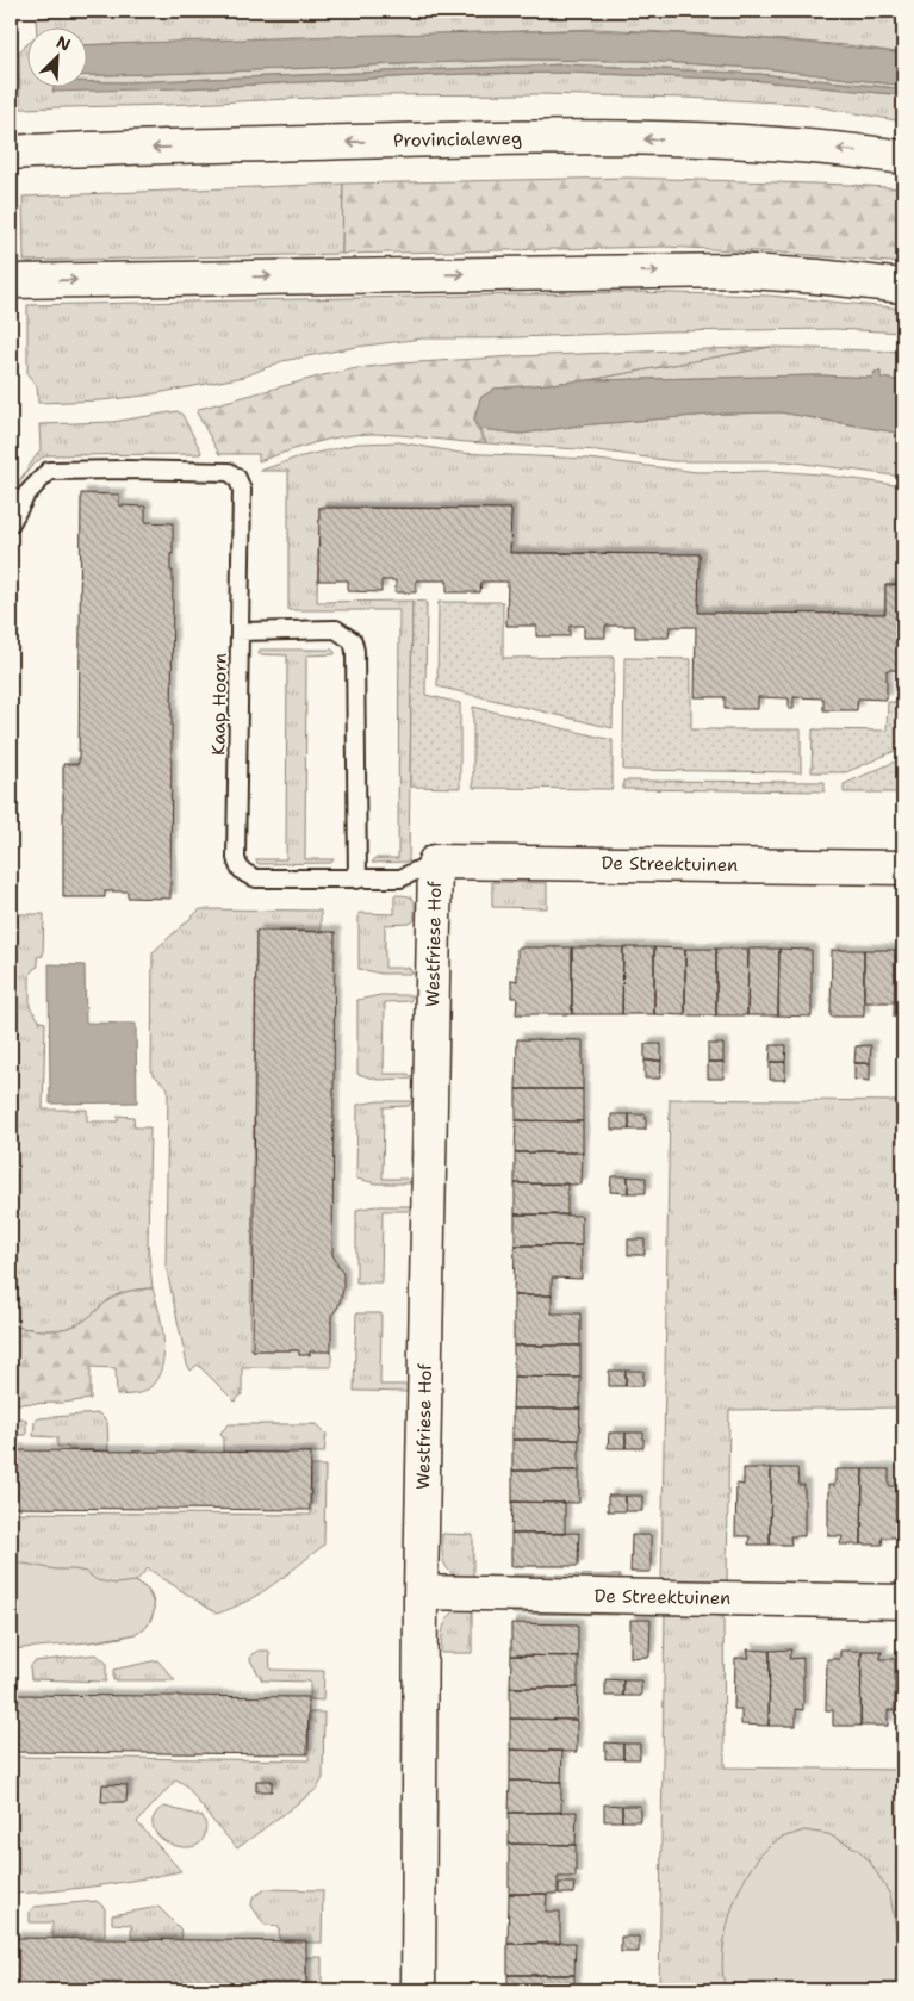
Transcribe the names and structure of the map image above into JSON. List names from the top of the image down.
{
  "streets": {
    "street": ["Provincialeweg", "De Streektuinen", "Westfriese Hof"],
    "lane": ["Kaap Hoorn"]
  },
  "crossings": [
    ["Kaap Hoorn", "De Streektuinen"],
    ["Kaap Hoorn", "Westfriese Hof"],
    ["De Streektuinen", "Westfriese Hof"]
  ],
  "north": "top right"
}
